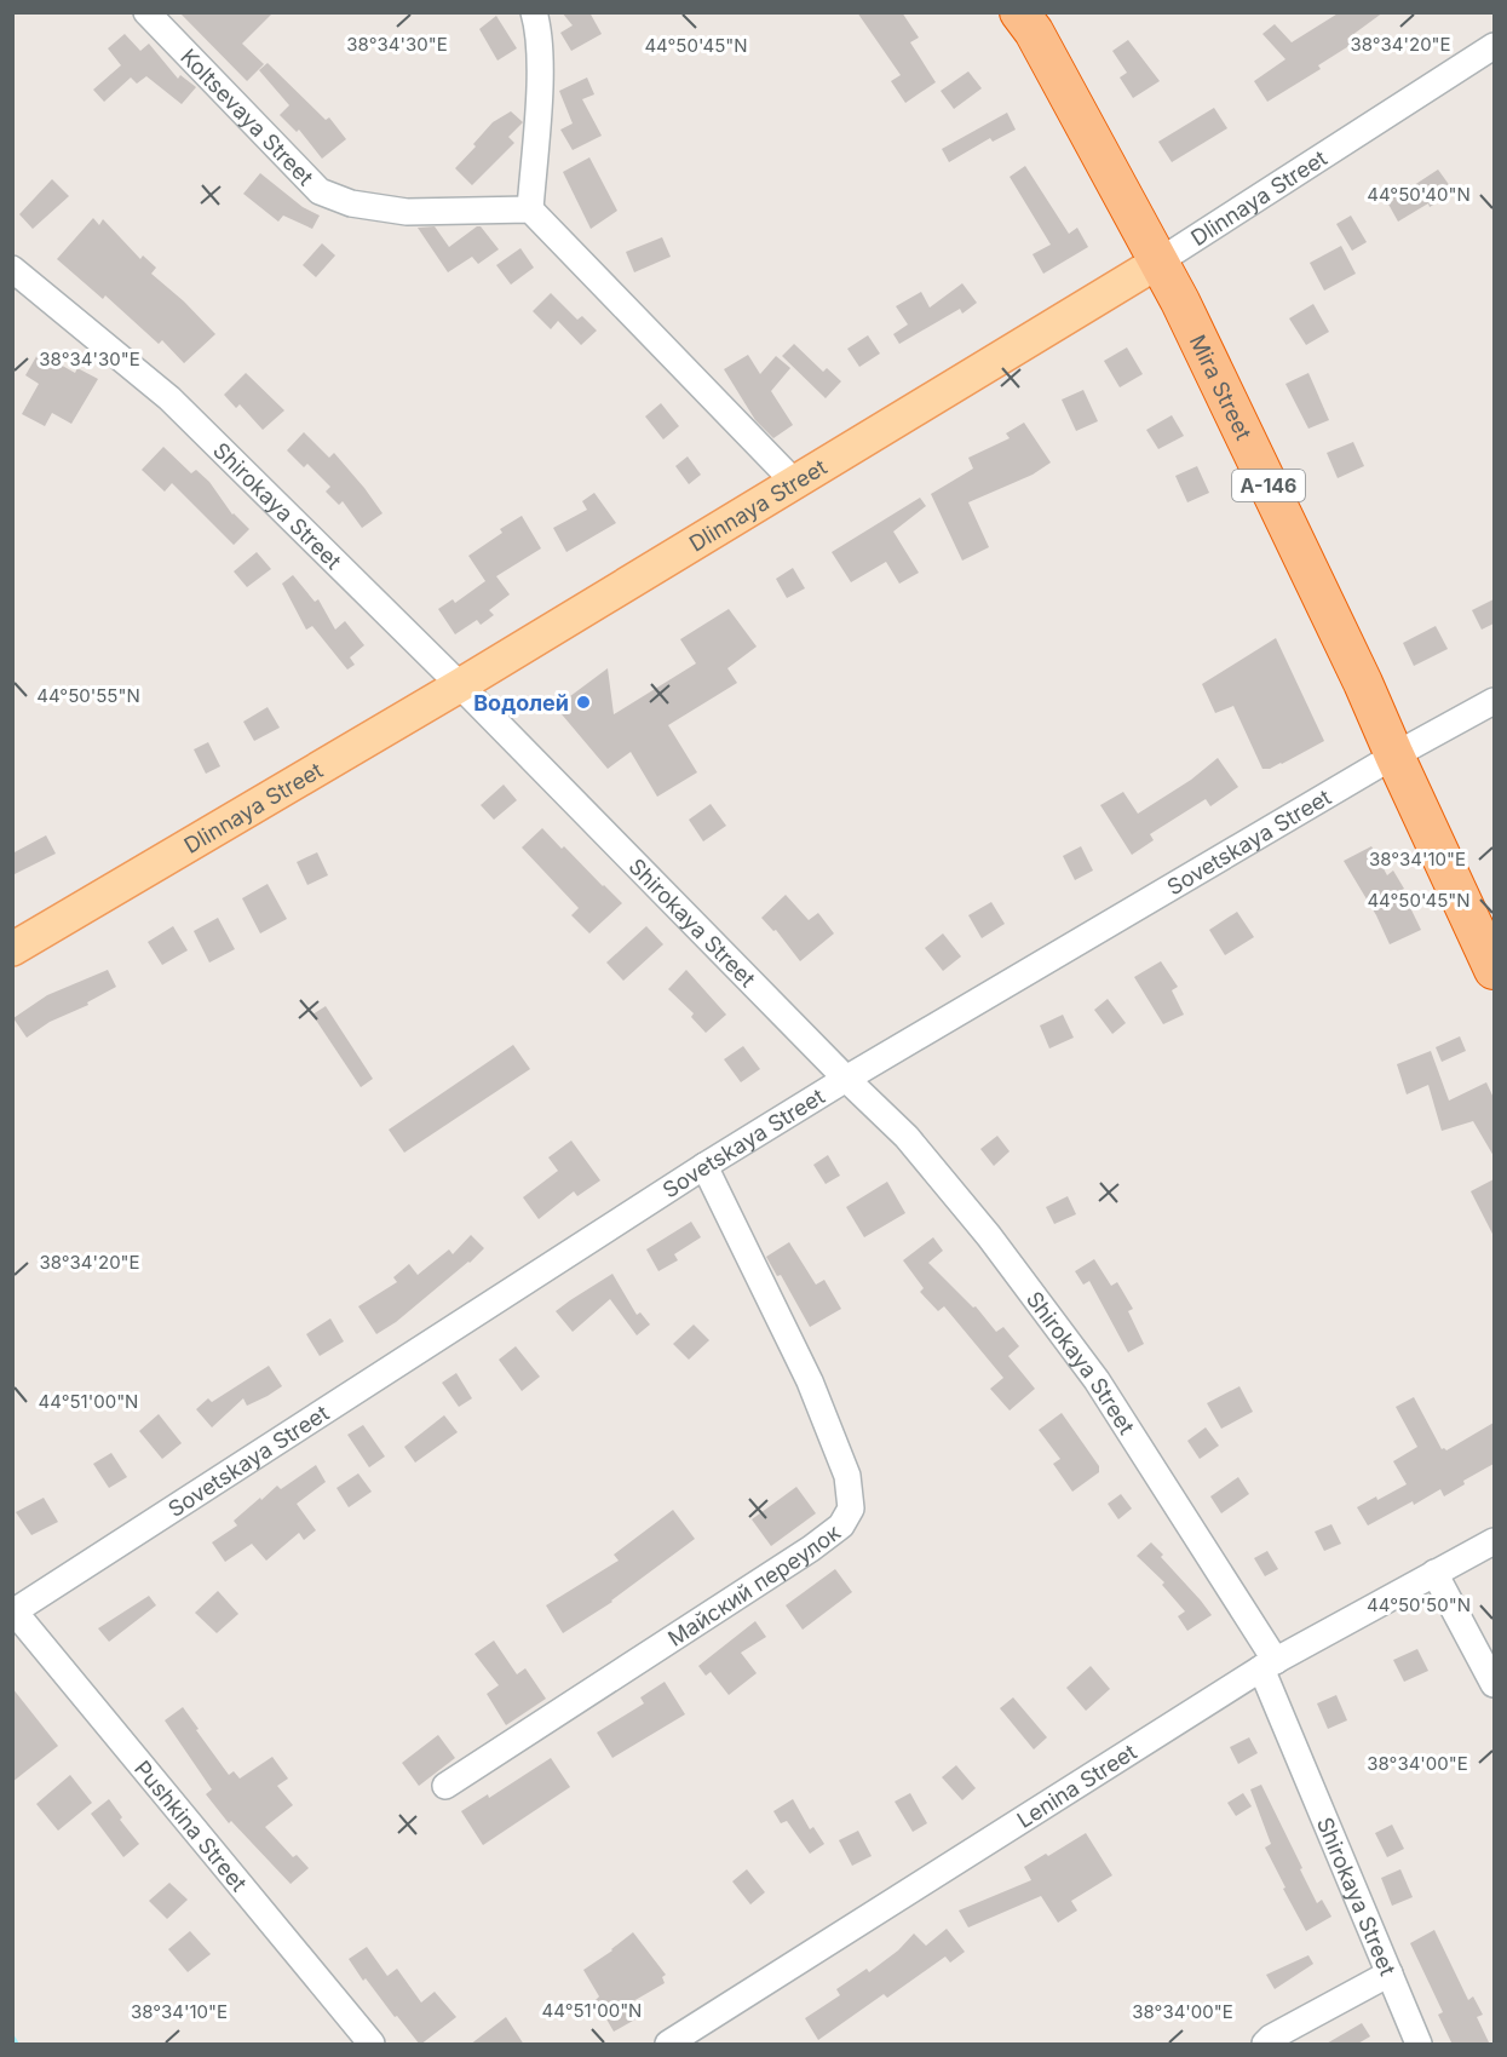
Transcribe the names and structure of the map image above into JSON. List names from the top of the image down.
{
  "streets": {
    "highway": ["Mira Street", "А-146"],
    "main road": ["Dlinnaya Street"],
    "street": [
      "Koltsevaya Street",
      "Shirokaya Street",
      "Sovetskaya Street",
      "Майский переулок",
      "Lenina Street",
      "Pushkina Street"
    ]
  },
  "crossings": [
    ["Dlinnaya Street", "Mira Street"],
    ["Dlinnaya Street", "Shirokaya Street"],
    ["Mira Street", "Sovetskaya Street"],
    ["Shirokaya Street", "Sovetskaya Street"],
    ["Shirokaya Street", "Lenina Street"],
    ["Sovetskaya Street", "Майский переулок"],
    ["Sovetskaya Street", "Pushkina Street"]
  ],
  "places": ["Водолей"],
  "coordinates": [
    "38°34'20\"E",
    "38°34'30\"E",
    "44°50'45\"N",
    "44°50'40\"N",
    "44°50'55\"N",
    "38°34'10\"E",
    "44°51'00\"N",
    "44°50'50\"N",
    "38°34'00\"E"
  ]
}
